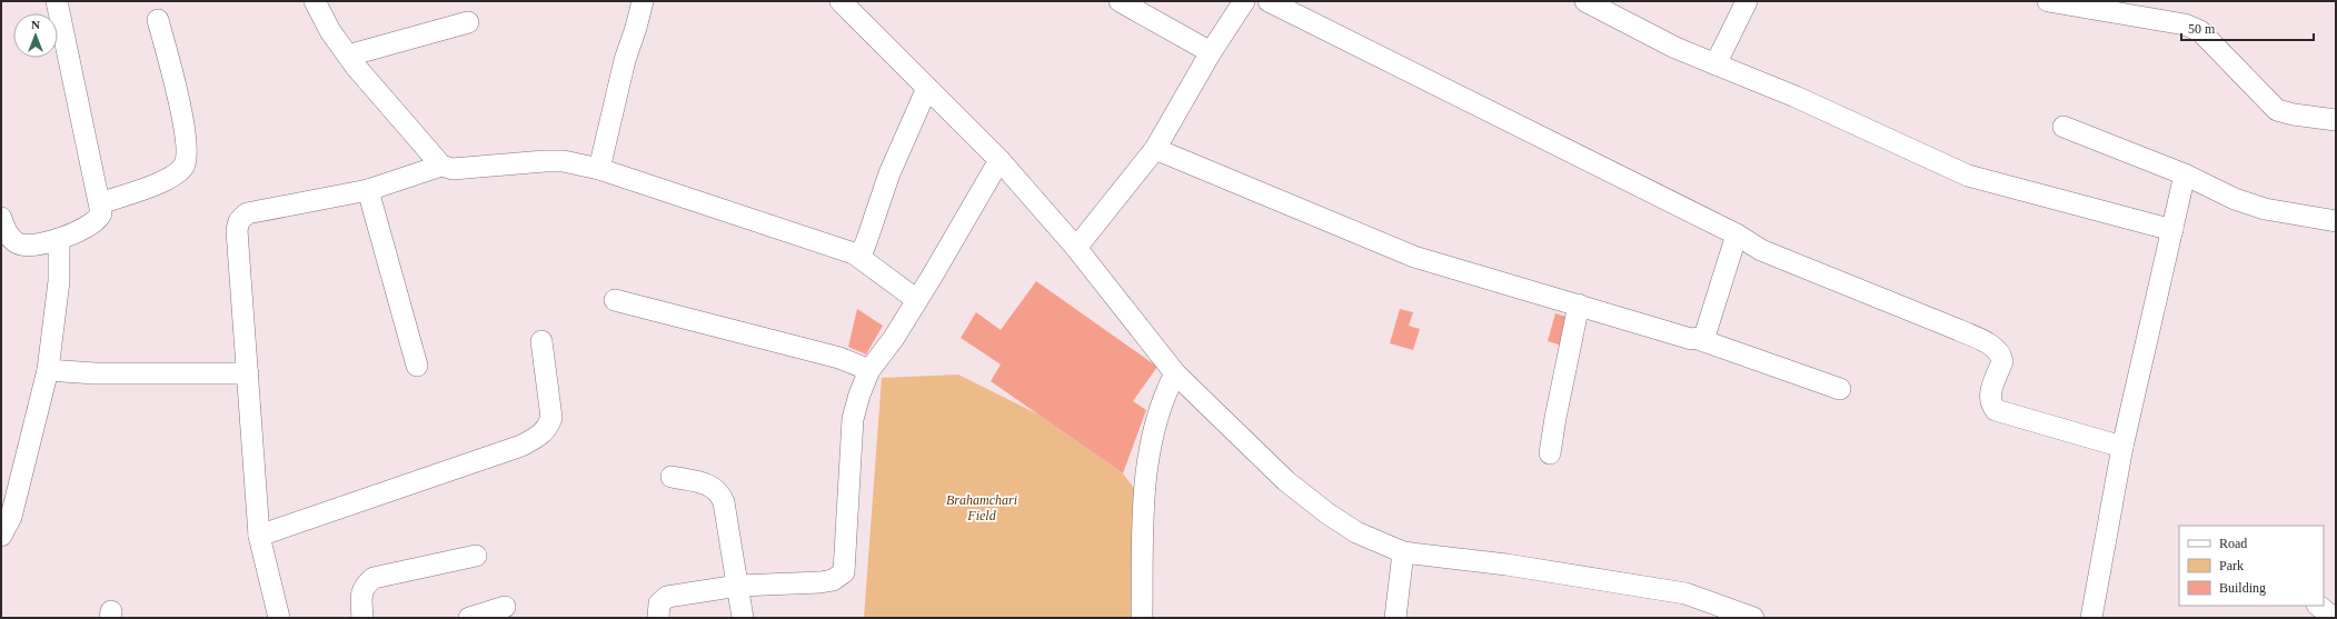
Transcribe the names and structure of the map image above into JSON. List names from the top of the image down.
{
  "parks": ["Brahamchari Field"],
  "legend": ["Road", "Park", "Building"],
  "scale_bar": "50 m",
  "north": "top"
}
